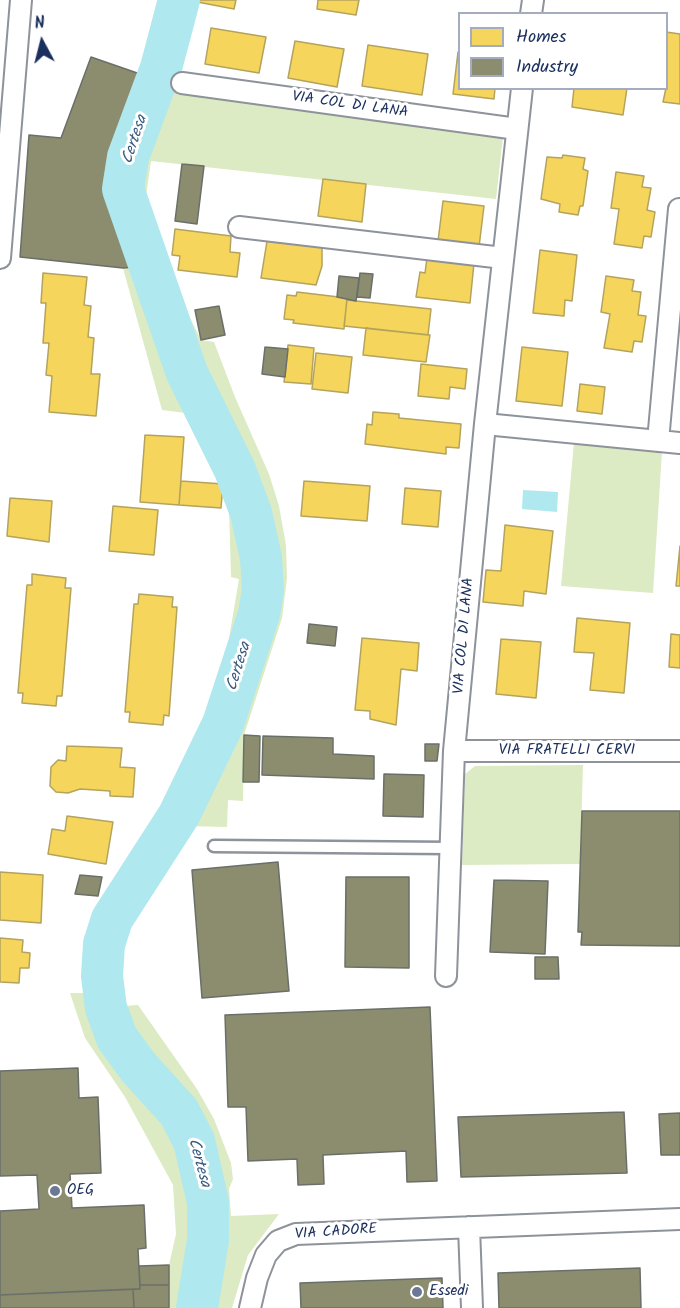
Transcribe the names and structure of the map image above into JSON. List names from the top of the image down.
{
  "streets": {
    "street": ["VIA COL DI LANA", "VIA FRATELLI CERVI", "VIA CADORE"]
  },
  "crossings": [
    ["VIA COL DI LANA", "VIA FRATELLI CERVI"]
  ],
  "water": ["Certesa"],
  "places": ["OEG", "Essedi"],
  "legend": ["Homes", "Industry"],
  "north": "top"
}
